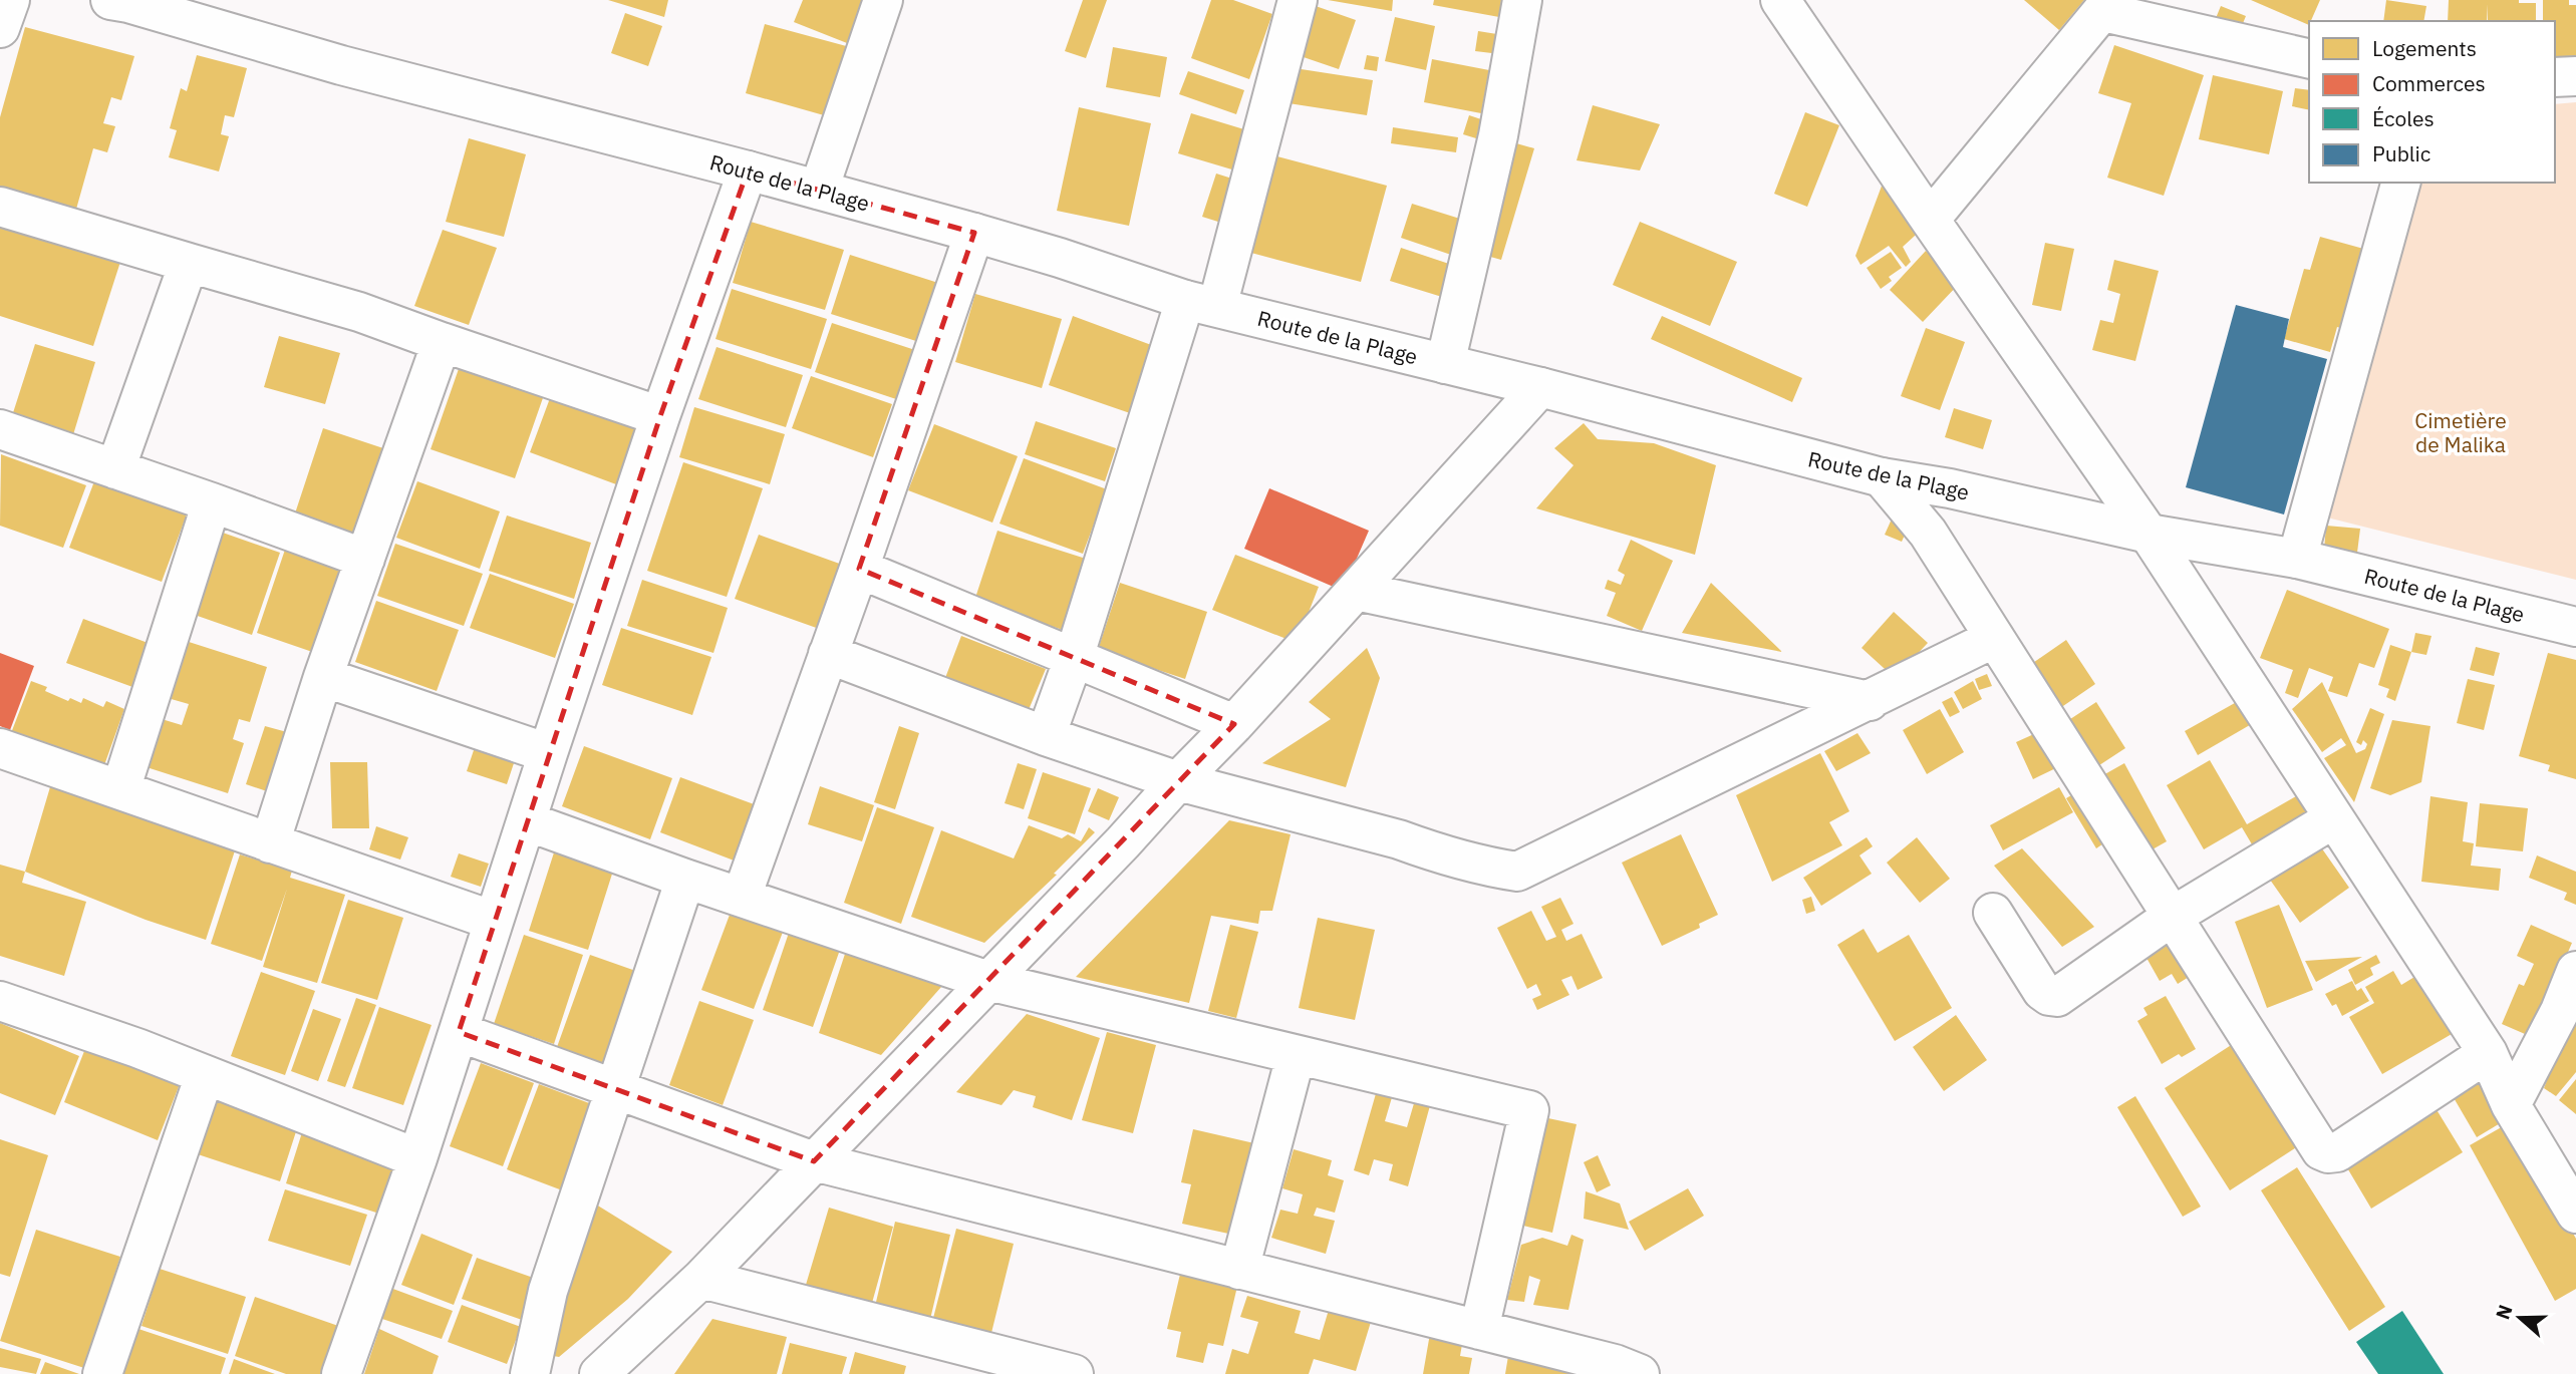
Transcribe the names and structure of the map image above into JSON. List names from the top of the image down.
{
  "streets": {
    "street": ["Route de la Plage"]
  },
  "parks": ["Cimetière de Malika"],
  "legend": [
    "Logements",
    "Commerces",
    "Écoles",
    "Public"
  ],
  "north": "left"
}
